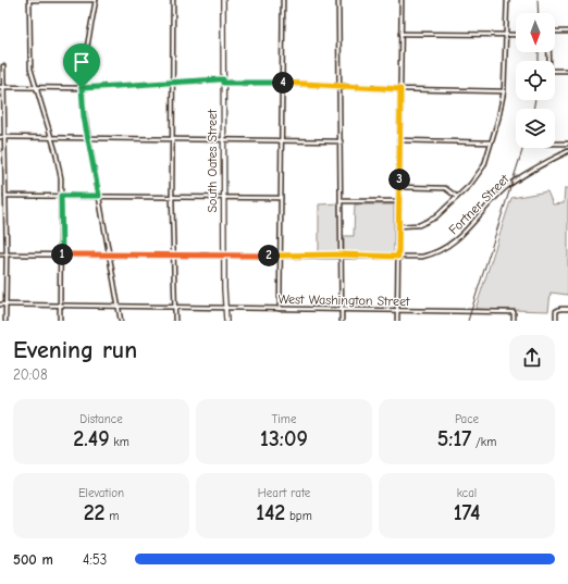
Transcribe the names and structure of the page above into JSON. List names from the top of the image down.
{
  "streets": {
    "main road": ["South Oates Street"],
    "street": ["Fortner Street", "West Washington Street"]
  },
  "crossings": [
    ["South Oates Street", "Fortner Street"],
    ["South Oates Street", "West Washington Street"]
  ],
  "north": "bottom",
  "page": {
    "pins": [
      "4",
      "3",
      "1",
      "2"
    ],
    "heading": ["Evening run", "20:08"],
    "stats": [
      ["Distance", "2.49 km"],
      ["Time", "13:09"],
      ["Pace", "5:17 /km"],
      ["Elevation", "22 m"],
      ["Heart rate", "142 bpm"],
      ["kcal", "174"]
    ],
    "list": [
      {
        "name": "500 m",
        "note": "4:53"
      }
    ]
  }
}
